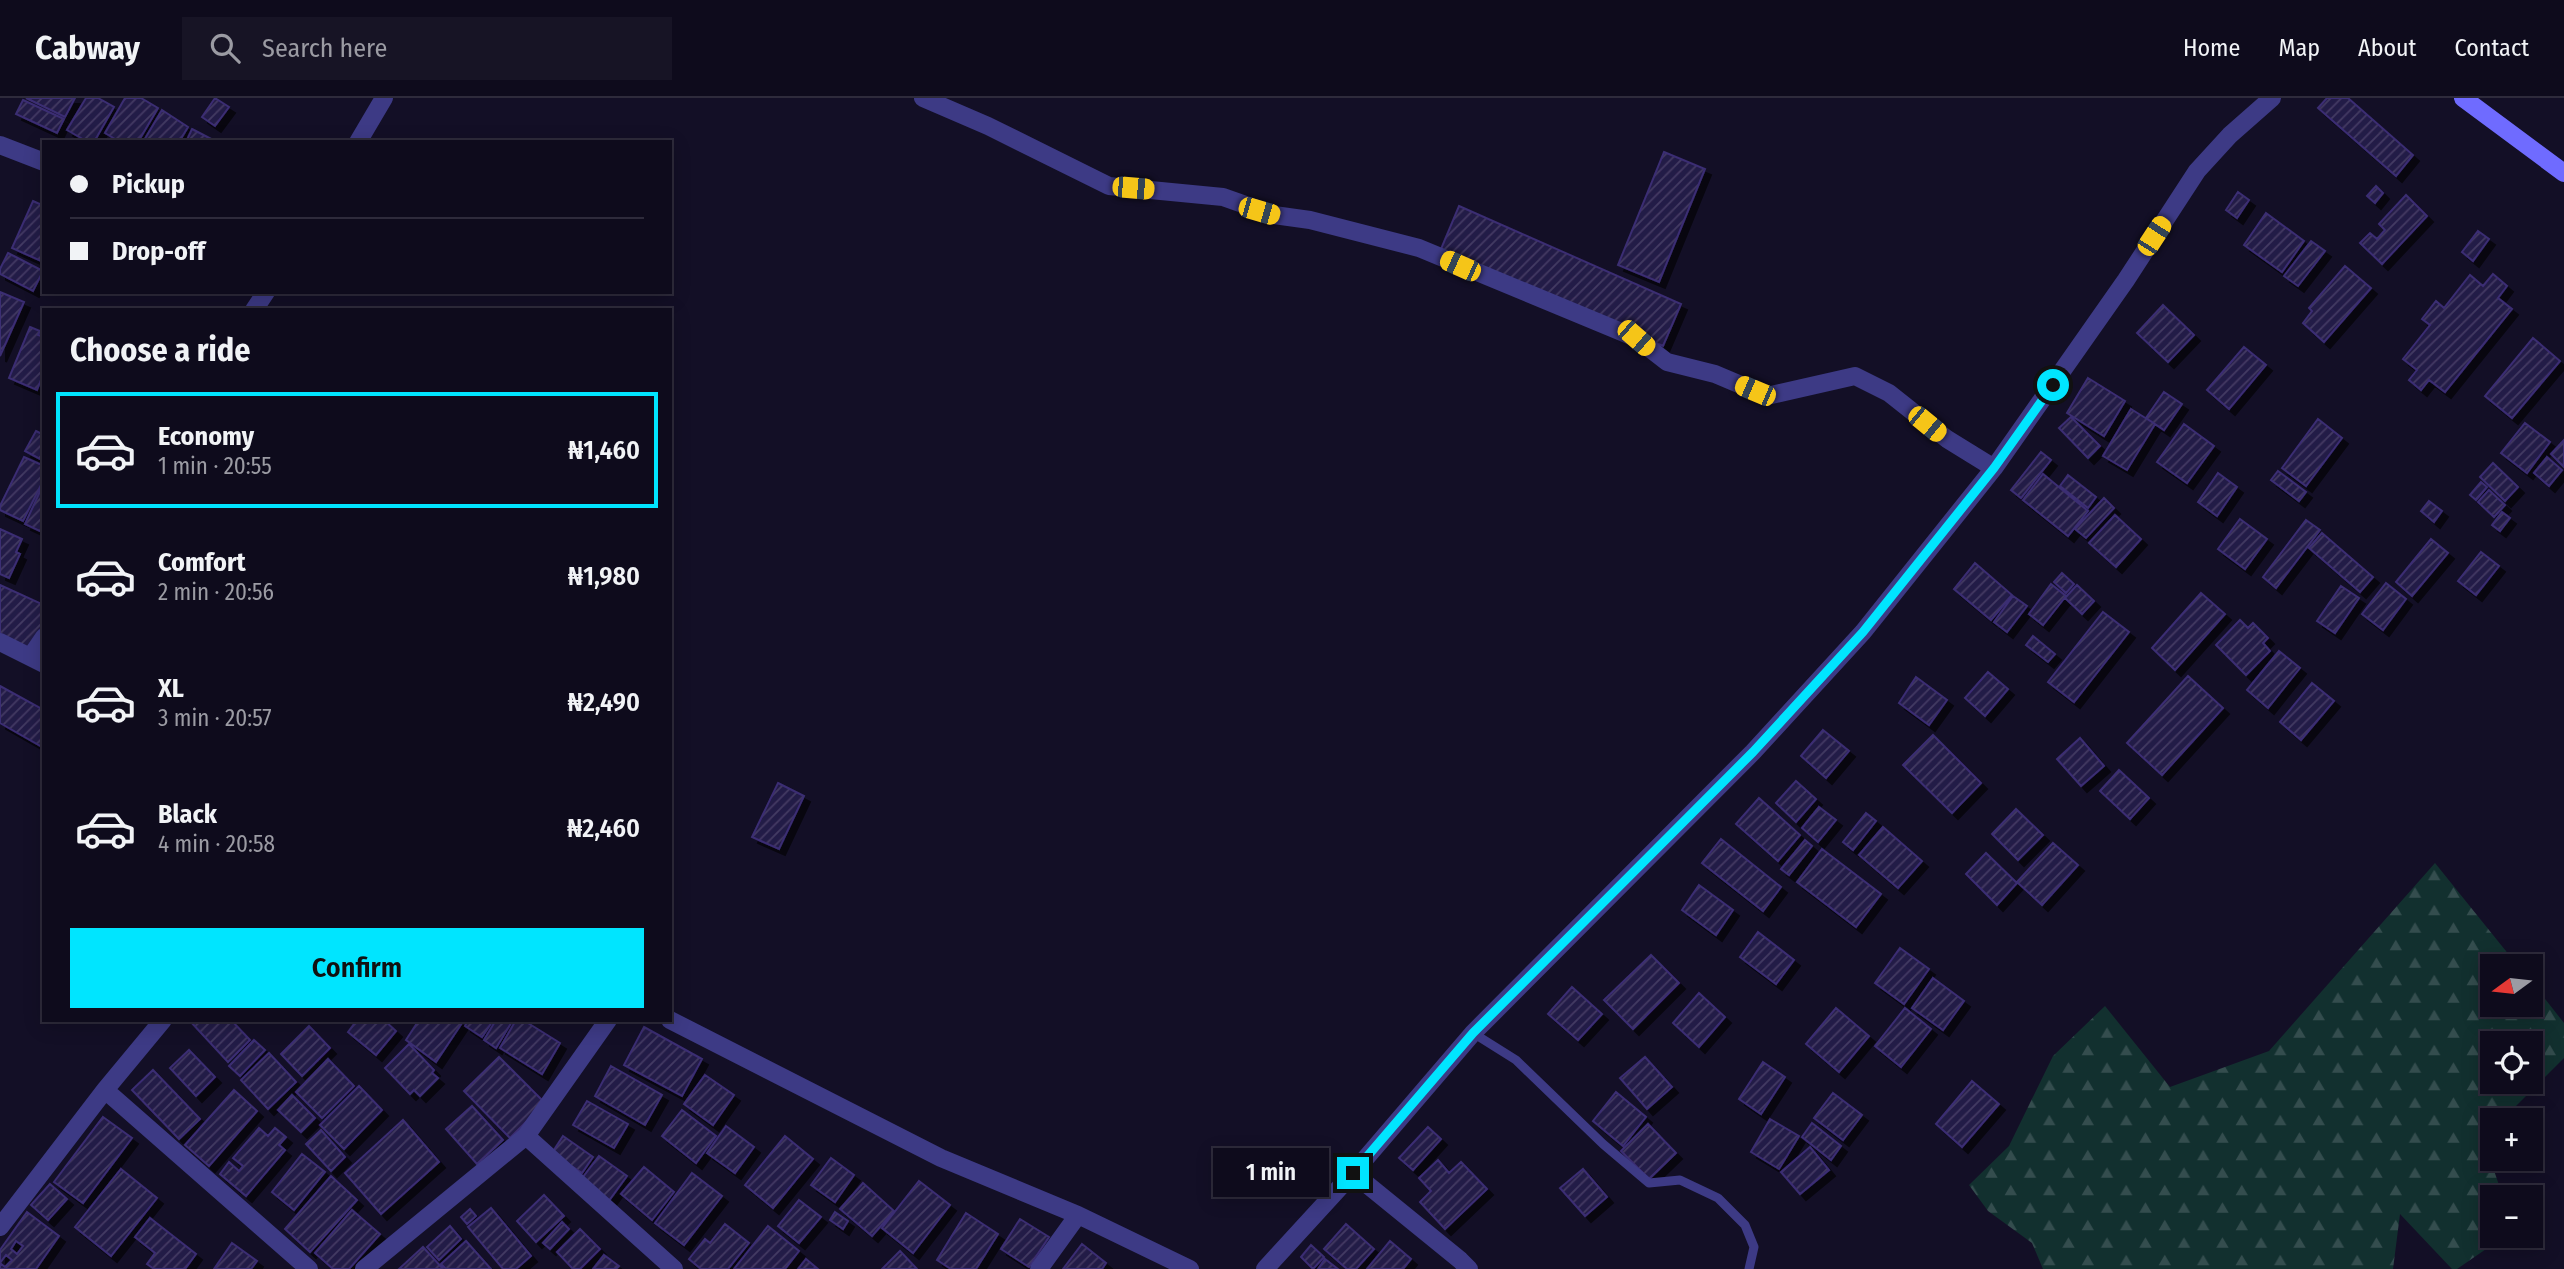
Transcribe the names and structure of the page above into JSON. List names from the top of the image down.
{
  "north": "left",
  "page": {
    "header": "Cabway",
    "search": "Search here",
    "nav": [
      "Home",
      "Map",
      "About",
      "Contact"
    ],
    "banner": ["Pickup", "Drop-off"],
    "heading": "Choose a ride",
    "list": [
      {
        "name": "Economy",
        "note": "1 min · 20:55",
        "value": "₦1,460"
      },
      {
        "name": "Comfort",
        "note": "2 min · 20:56",
        "value": "₦1,980"
      },
      {
        "name": "XL",
        "note": "3 min · 20:57",
        "value": "₦2,490"
      },
      {
        "name": "Black",
        "note": "4 min · 20:58",
        "value": "₦2,460"
      }
    ],
    "buttons": "Confirm",
    "map_buttons": ["+", "−"],
    "bubble": "1 min"
  }
}
